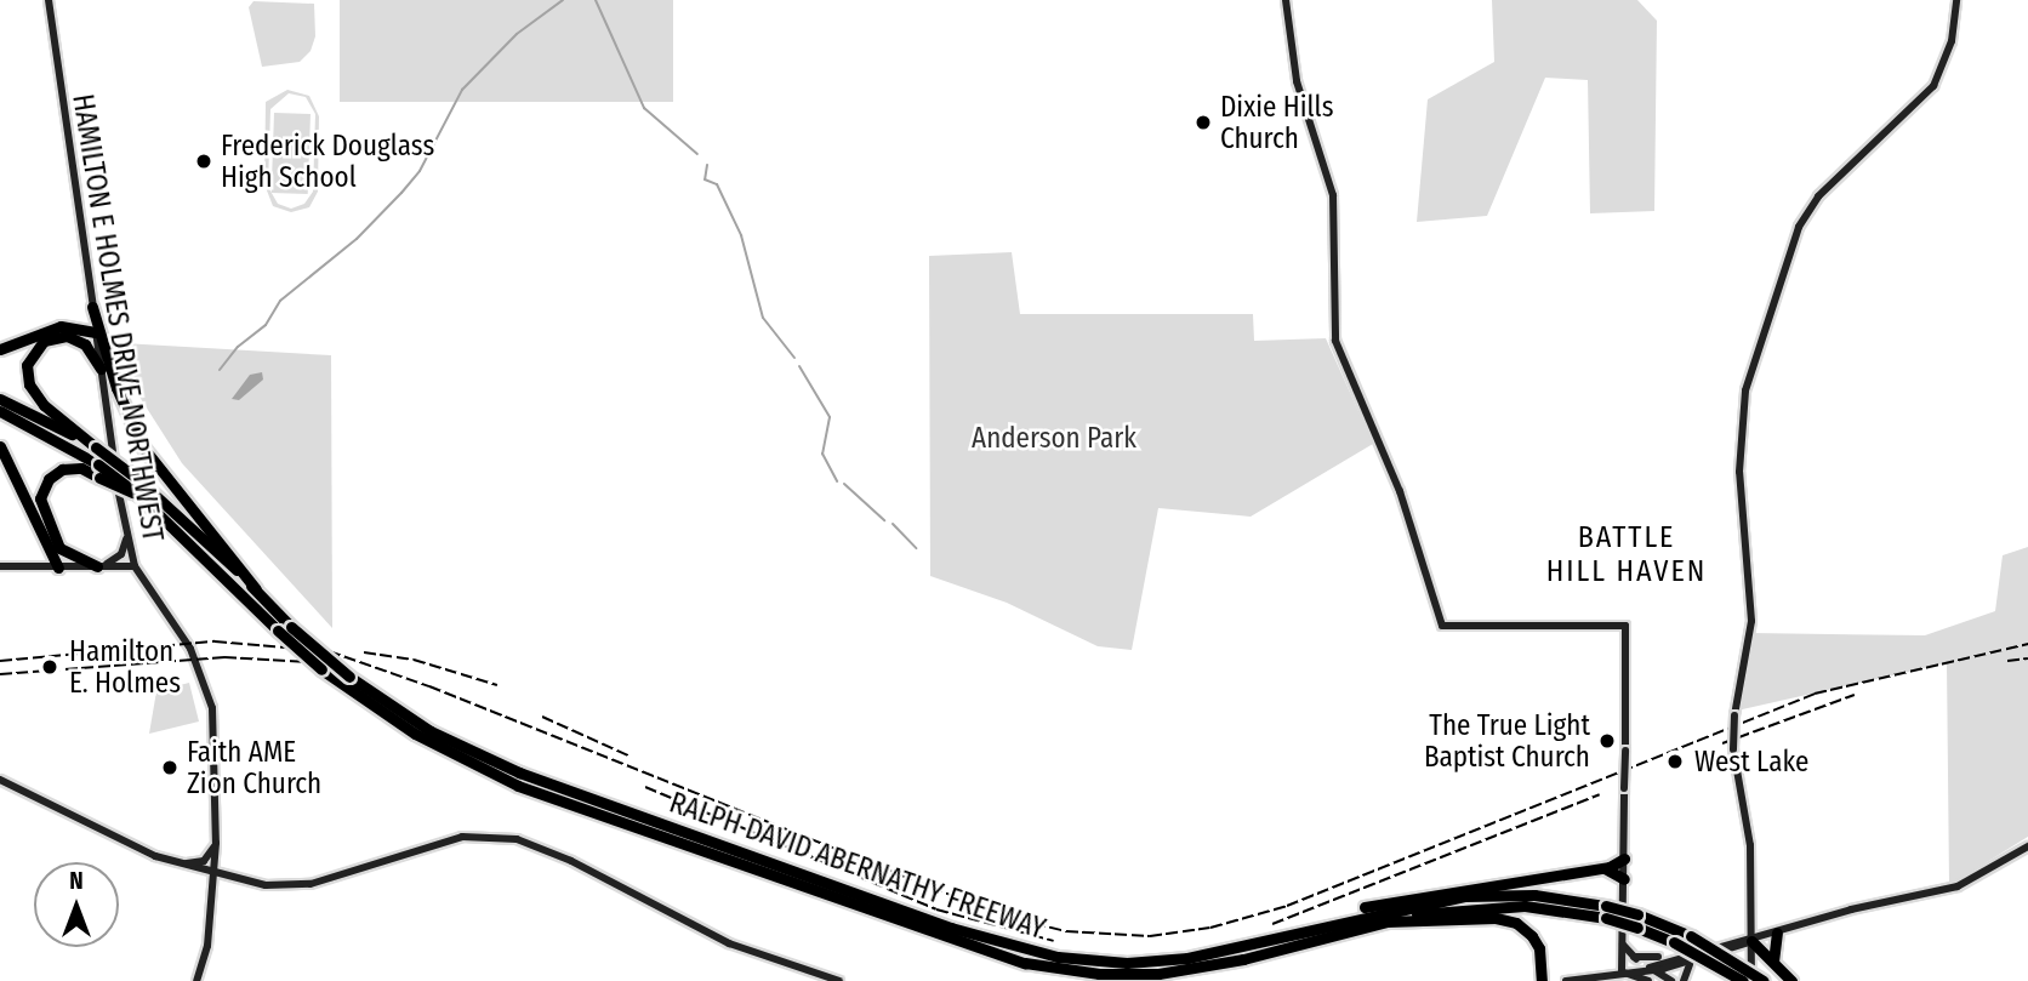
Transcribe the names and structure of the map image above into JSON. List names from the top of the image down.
{
  "streets": {
    "highway": ["RALPH DAVID ABERNATHY FREEWAY"],
    "main road": ["HAMILTON E HOLMES DRIVE NORTHWEST"]
  },
  "districts": ["BATTLE HILL HAVEN"],
  "parks": ["Anderson Park"],
  "places": [
    "Dixie Hills Church",
    "Frederick Douglass High School",
    "Hamilton E. Holmes",
    "The True Light Baptist Church",
    "West Lake",
    "Faith AME Zion Church"
  ],
  "north": "top"
}
